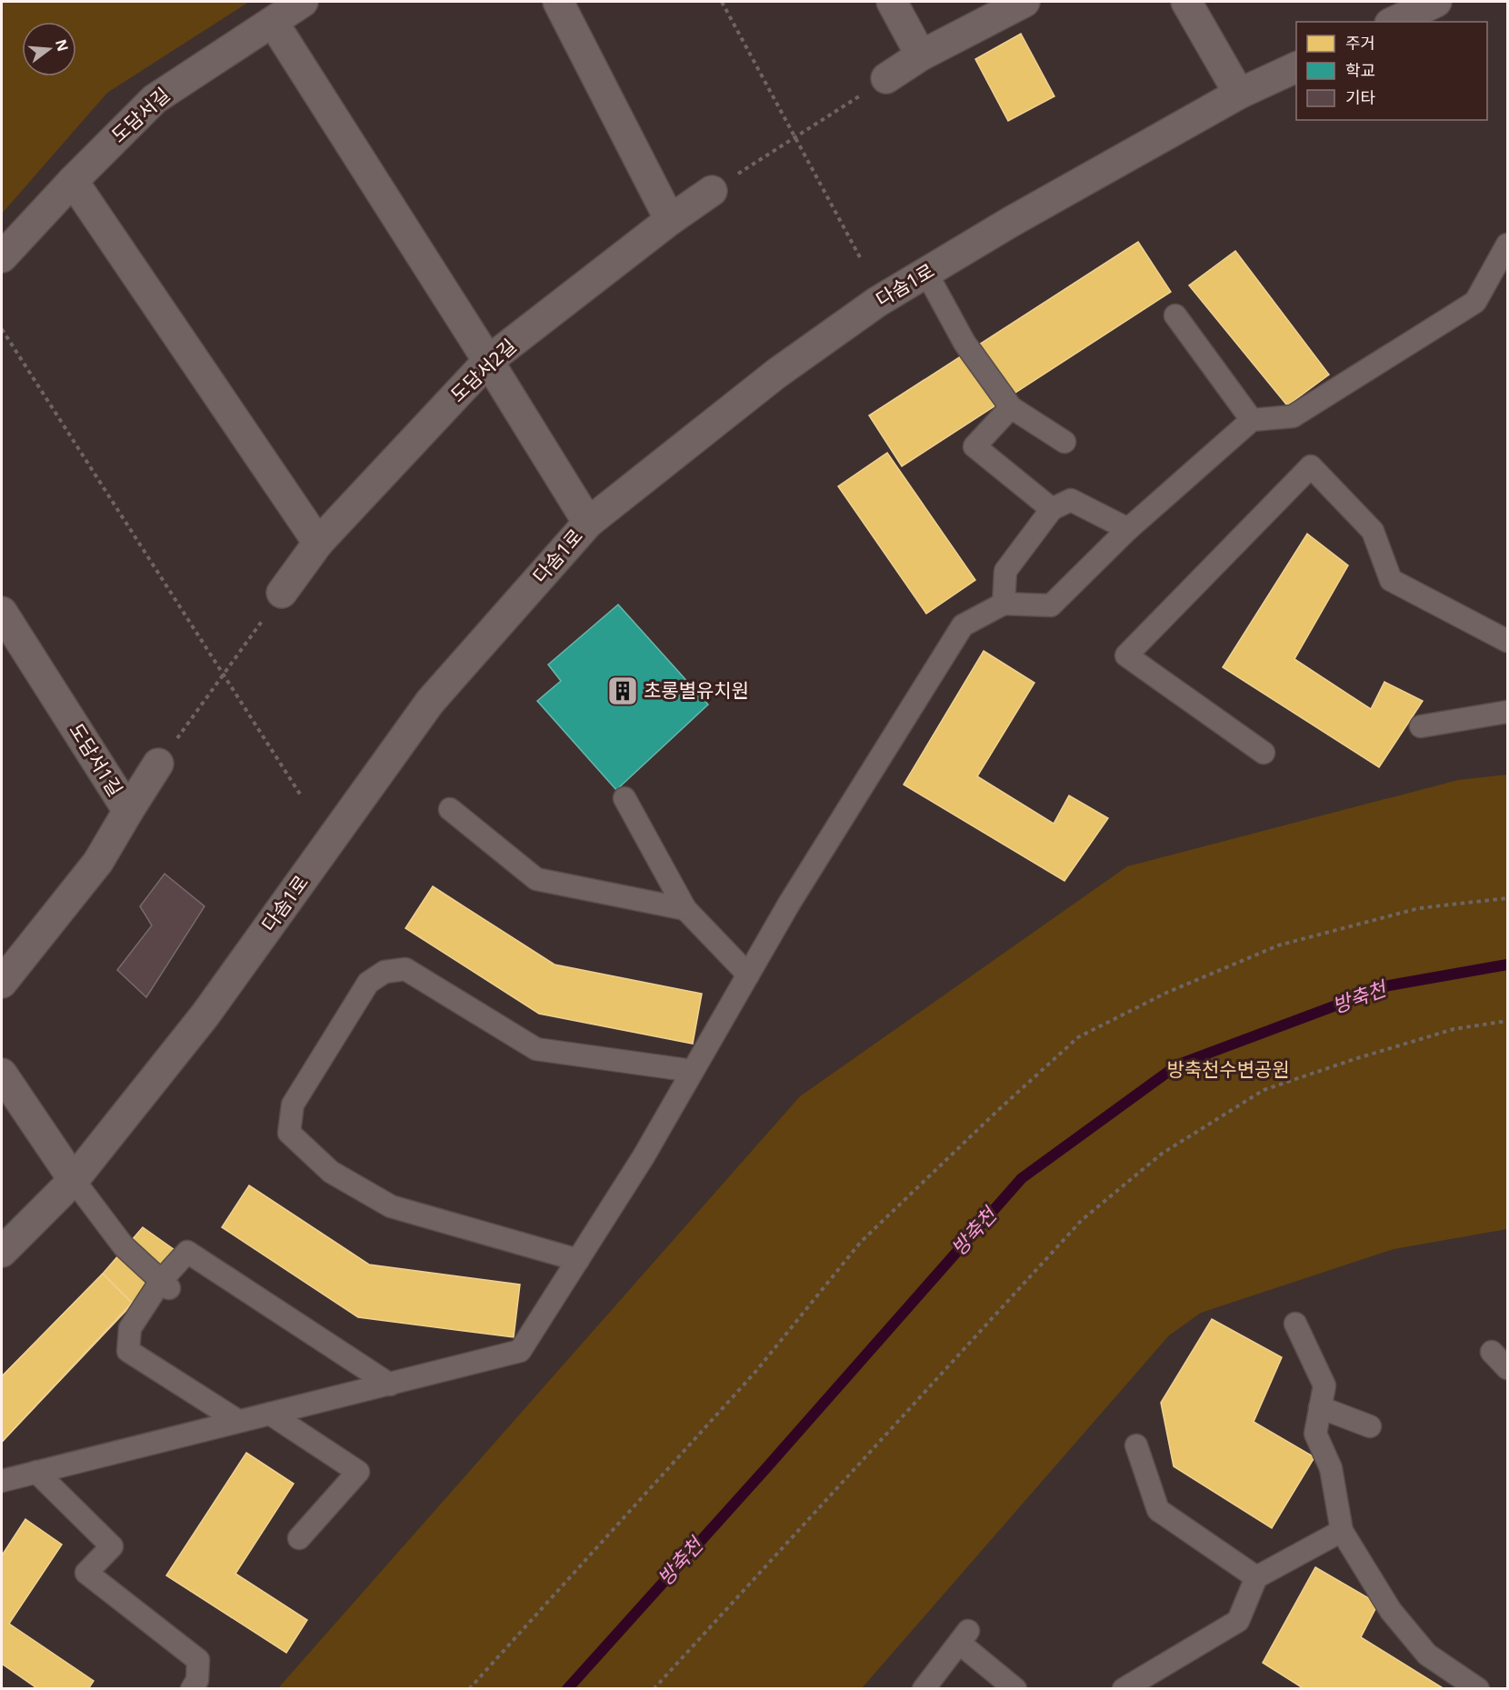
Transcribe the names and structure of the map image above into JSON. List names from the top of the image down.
{
  "streets": {
    "street": [
      "도담서길",
      "다솜1로",
      "도담서2길",
      "도담서1길"
    ]
  },
  "water": ["방축천"],
  "parks": ["방축천수변공원"],
  "places": {
    "building": ["초롱별유치원"]
  },
  "legend": ["주거", "학교", "기타"],
  "north": "right"
}
